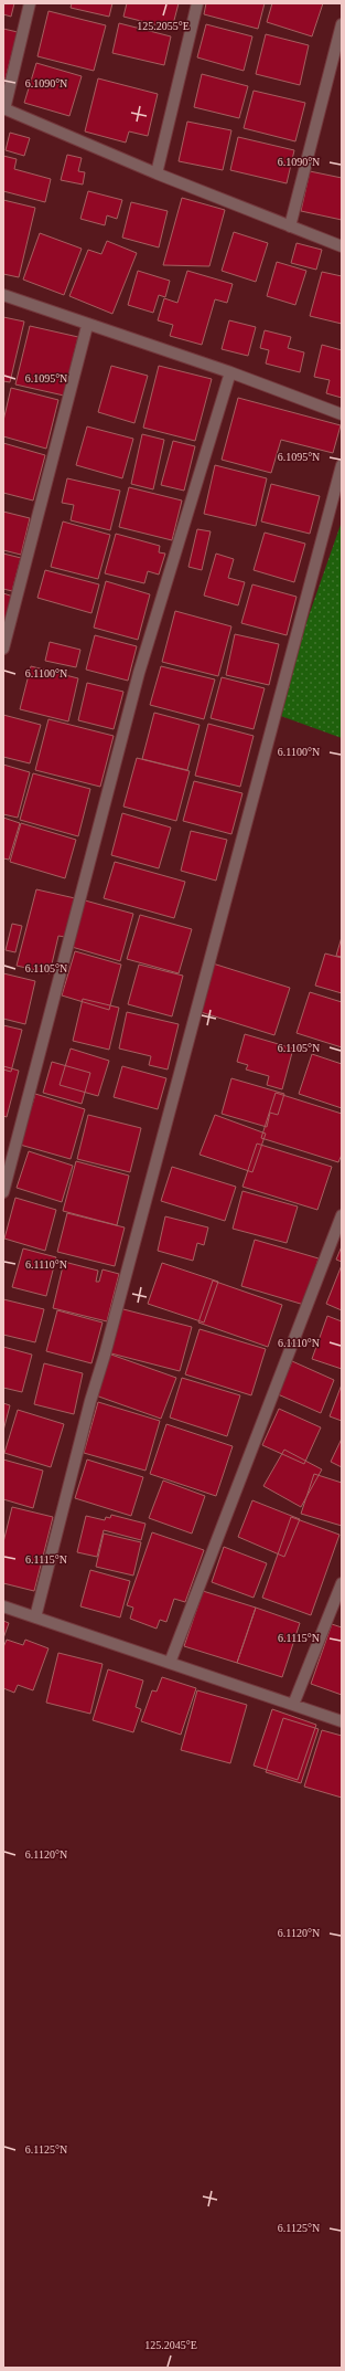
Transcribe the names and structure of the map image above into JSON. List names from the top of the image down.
{
  "coordinates": [
    "125.2055°E",
    "6.1090°N",
    "6.1095°N",
    "6.1100°N",
    "6.1105°N",
    "6.1110°N",
    "6.1115°N",
    "6.1120°N",
    "6.1125°N",
    "125.2045°E"
  ]
}
